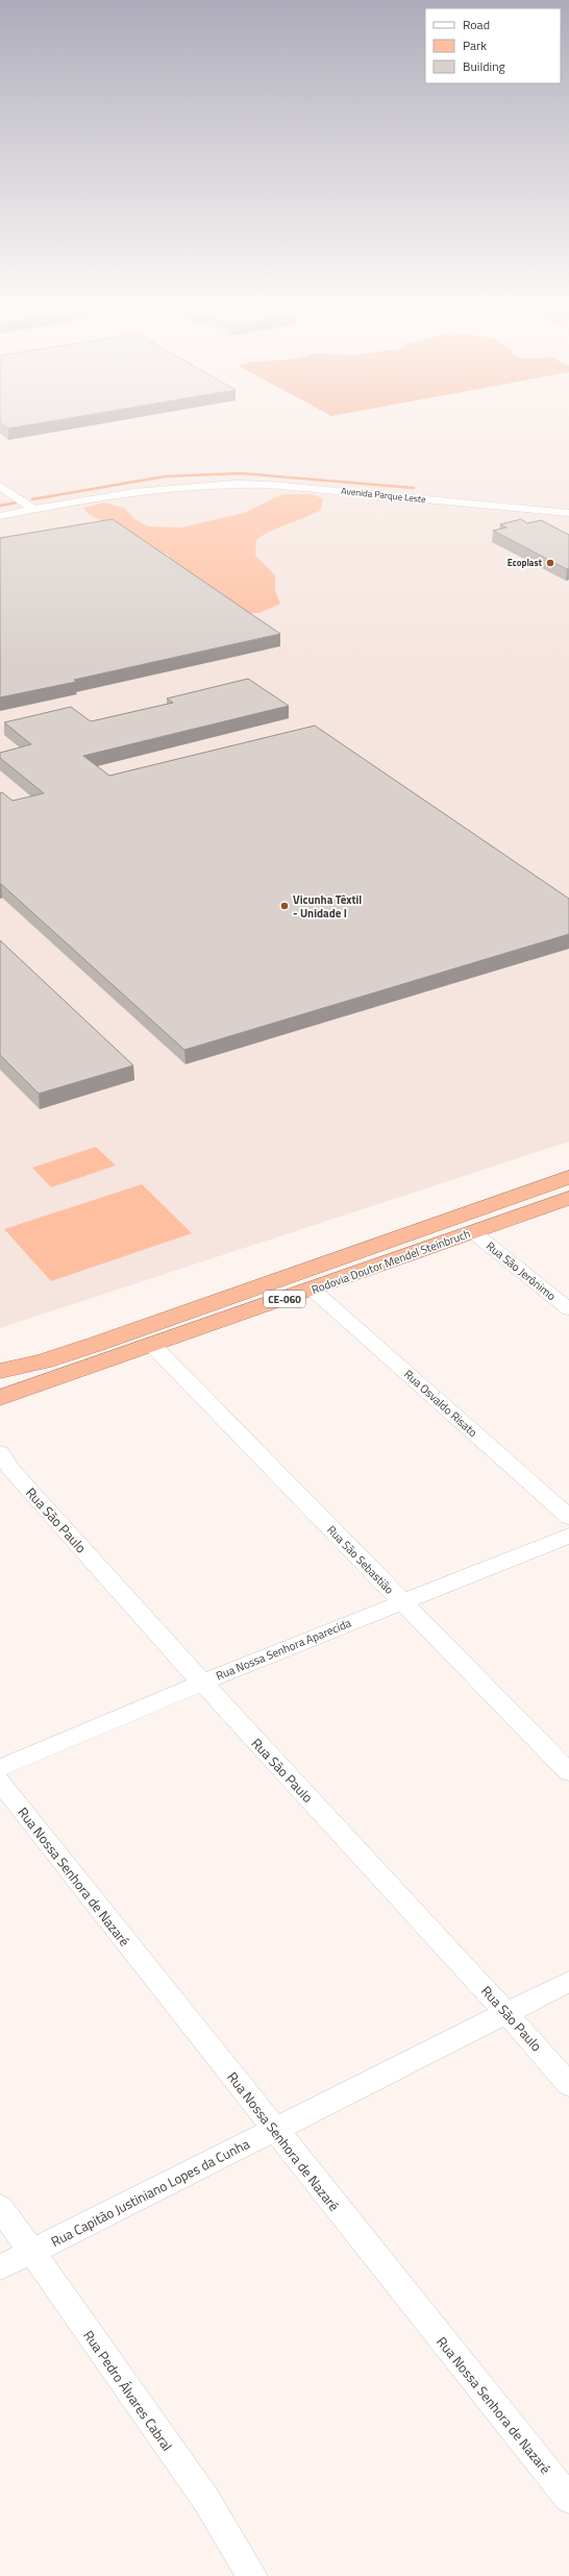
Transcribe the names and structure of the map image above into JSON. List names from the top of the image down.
{
  "streets": {
    "highway": ["Rodovia Doutor Mendel Steinbruch", "CE-060"],
    "street": [
      "Avenida Parque Leste",
      "Rua São Jerônimo",
      "Rua Osvaldo Risato",
      "Rua São Paulo",
      "Rua São Sebastião",
      "Rua Nossa Senhora Aparecida",
      "Rua Nossa Senhora de Nazaré",
      "Rua Capitão Justiniano Lopes da Cunha",
      "Rua Pedro Álvares Cabral"
    ]
  },
  "crossings": [
    ["Rodovia Doutor Mendel Steinbruch", "Rua São Jerônimo"],
    ["Rodovia Doutor Mendel Steinbruch", "Rua Osvaldo Risato"],
    ["Rodovia Doutor Mendel Steinbruch", "Rua São Sebastião"],
    ["Rua São Paulo", "Rua Nossa Senhora Aparecida"],
    ["Rua São Paulo", "Rua Capitão Justiniano Lopes da Cunha"],
    ["Rua São Sebastião", "Rua Nossa Senhora Aparecida"],
    ["Rua Nossa Senhora de Nazaré", "Rua Capitão Justiniano Lopes da Cunha"],
    ["Rua Capitão Justiniano Lopes da Cunha", "Rua Pedro Álvares Cabral"]
  ],
  "places": ["Ecoplast", "Vicunha Têxtil - Unidade I"],
  "legend": ["Road", "Park", "Building"]
}
